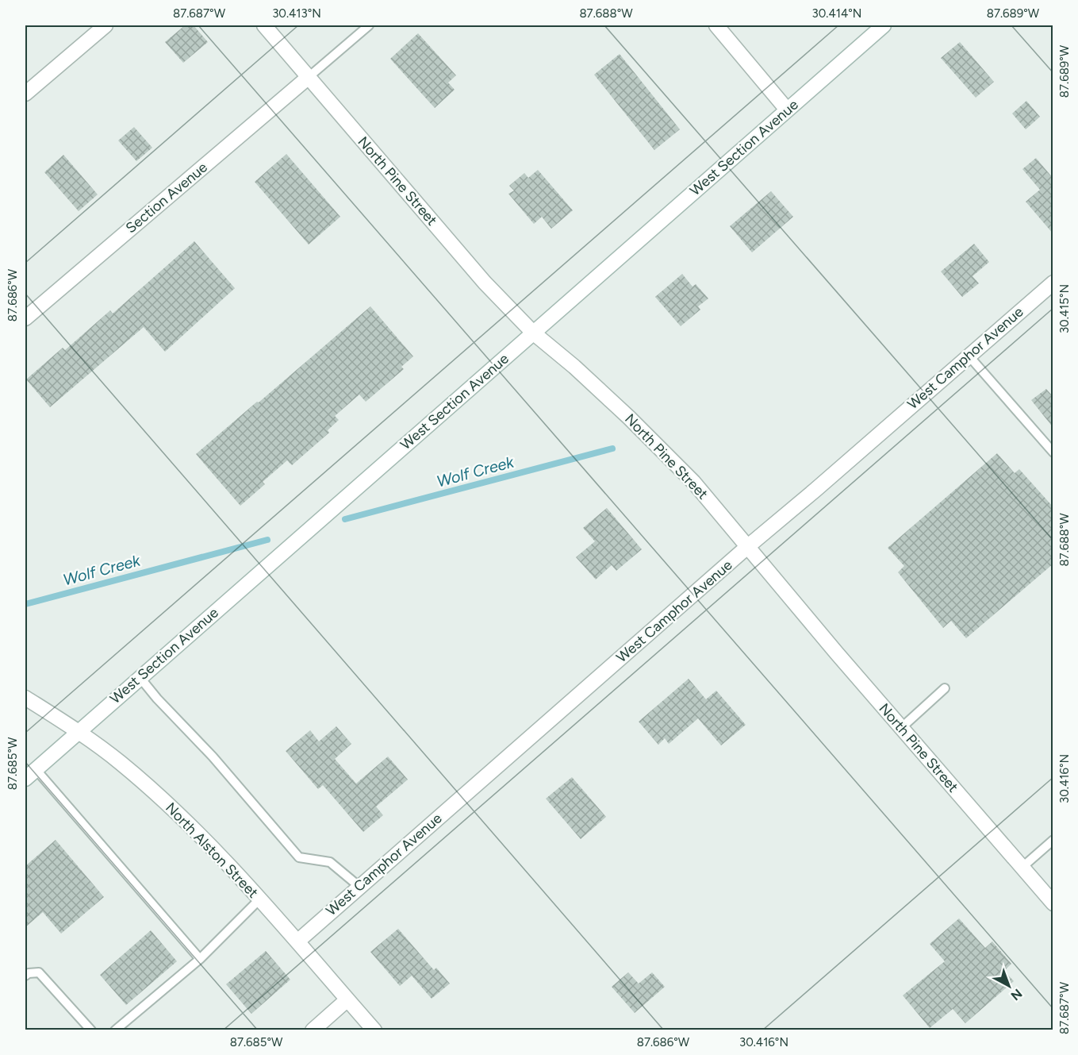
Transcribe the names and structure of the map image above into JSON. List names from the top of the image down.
{
  "streets": {
    "street": [
      "West Section Avenue",
      "North Pine Street",
      "Section Avenue",
      "West Camphor Avenue",
      "North Alston Street"
    ]
  },
  "crossings": [
    ["West Section Avenue", "North Pine Street"],
    ["West Section Avenue", "North Alston Street"],
    ["North Pine Street", "Section Avenue"],
    ["North Pine Street", "West Camphor Avenue"],
    ["West Camphor Avenue", "North Alston Street"]
  ],
  "water": ["Wolf Creek"],
  "north": "bottom right",
  "coordinates": [
    "87.687°W",
    "30.413°N",
    "87.688°W",
    "30.414°N",
    "87.689°W",
    "87.686°W",
    "30.415°N",
    "87.685°W",
    "30.416°N"
  ]
}
